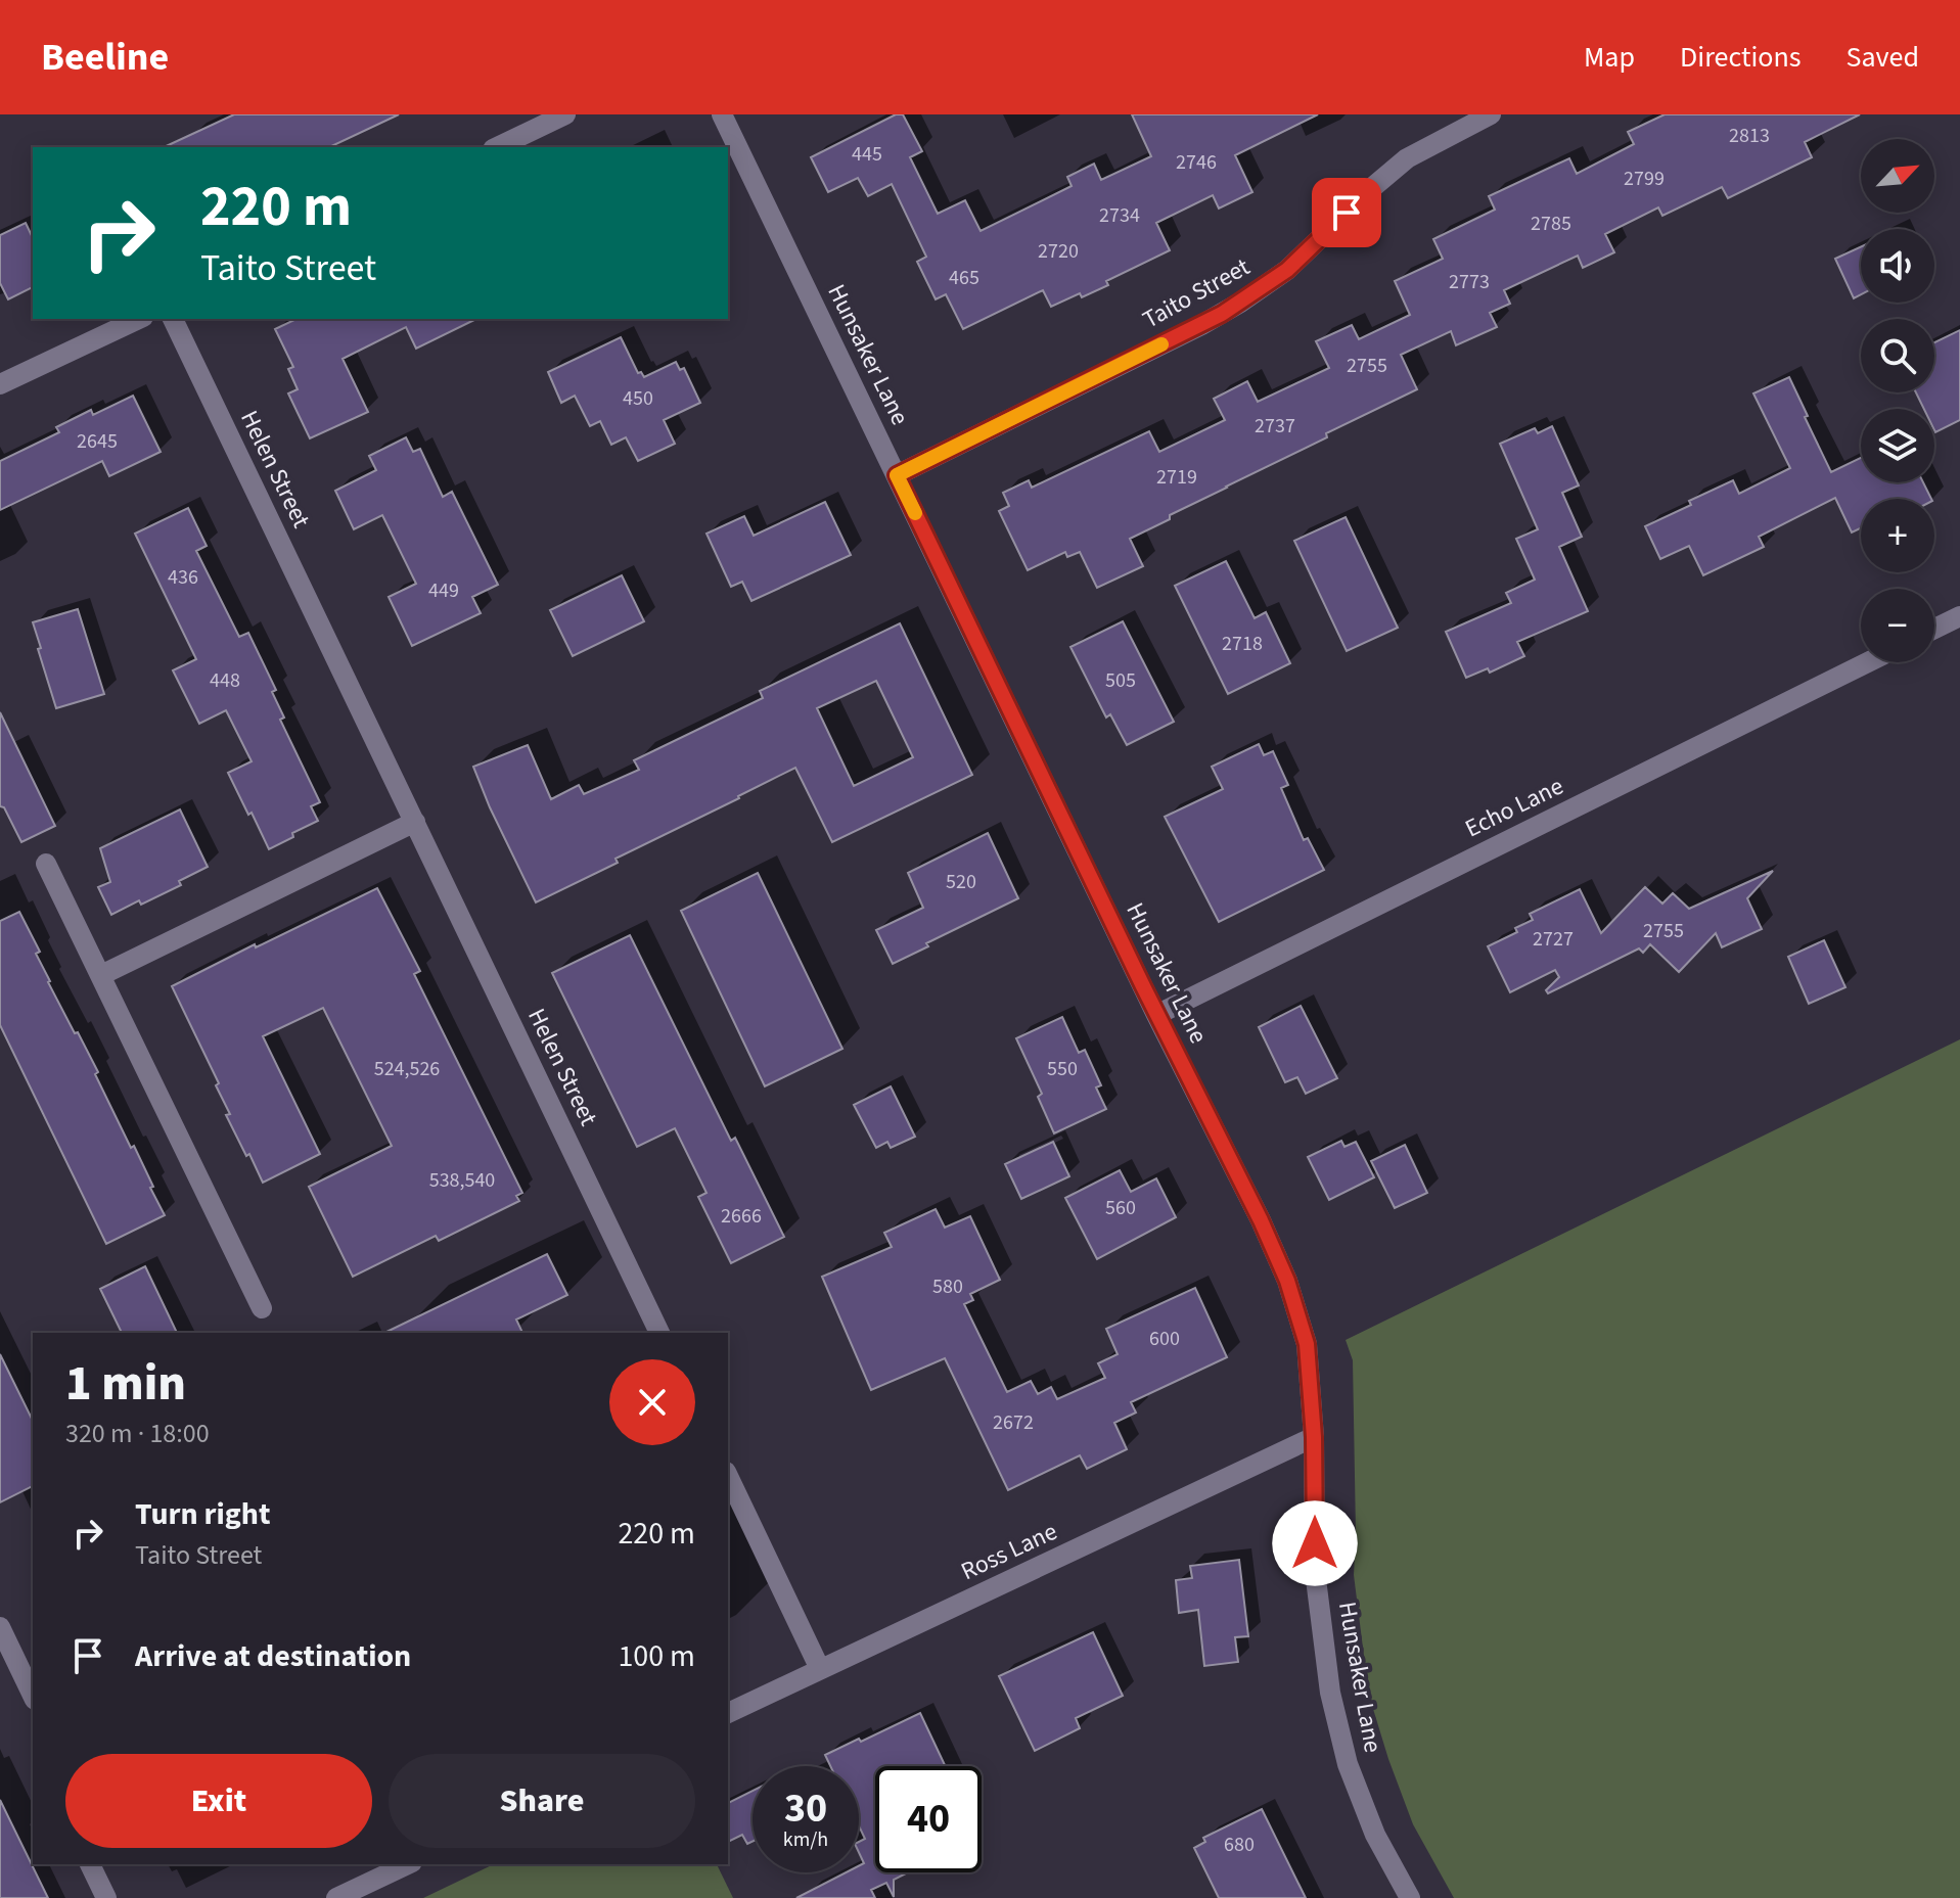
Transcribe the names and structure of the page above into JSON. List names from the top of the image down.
{
  "streets": {
    "street": [
      "Taito Street",
      "Hunsaker Lane",
      "Helen Street",
      "Echo Lane",
      "Ross Lane"
    ]
  },
  "crossings": [
    ["Taito Street", "Hunsaker Lane"],
    ["Hunsaker Lane", "Echo Lane"],
    ["Hunsaker Lane", "Ross Lane"]
  ],
  "house_numbers": [
    "2813",
    "445",
    "2746",
    "2799",
    "2734",
    "2785",
    "2720",
    "465",
    "2773",
    "2755",
    "450",
    "2737",
    "2645",
    "2719",
    "436",
    "449",
    "2718",
    "448",
    "505",
    "520",
    "2755",
    "2727",
    "524,526",
    "550",
    "538,540",
    "560",
    "2666",
    "580",
    "600",
    "2672",
    "680"
  ],
  "north": "top right",
  "page": {
    "header": "Beeline",
    "nav": ["Map", "Directions", "Saved"],
    "map_buttons": ["+", "−"],
    "turn": ["220 m", "Taito Street"],
    "heading": ["1 min", "320 m · 18:00"],
    "list": [
      {
        "name": "Turn right",
        "note": "Taito Street",
        "value": "220 m"
      },
      {
        "name": "Arrive at destination",
        "value": "100 m"
      }
    ],
    "buttons": ["Exit", "Share"],
    "speed": "30 km/h",
    "limit": "40"
  }
}
